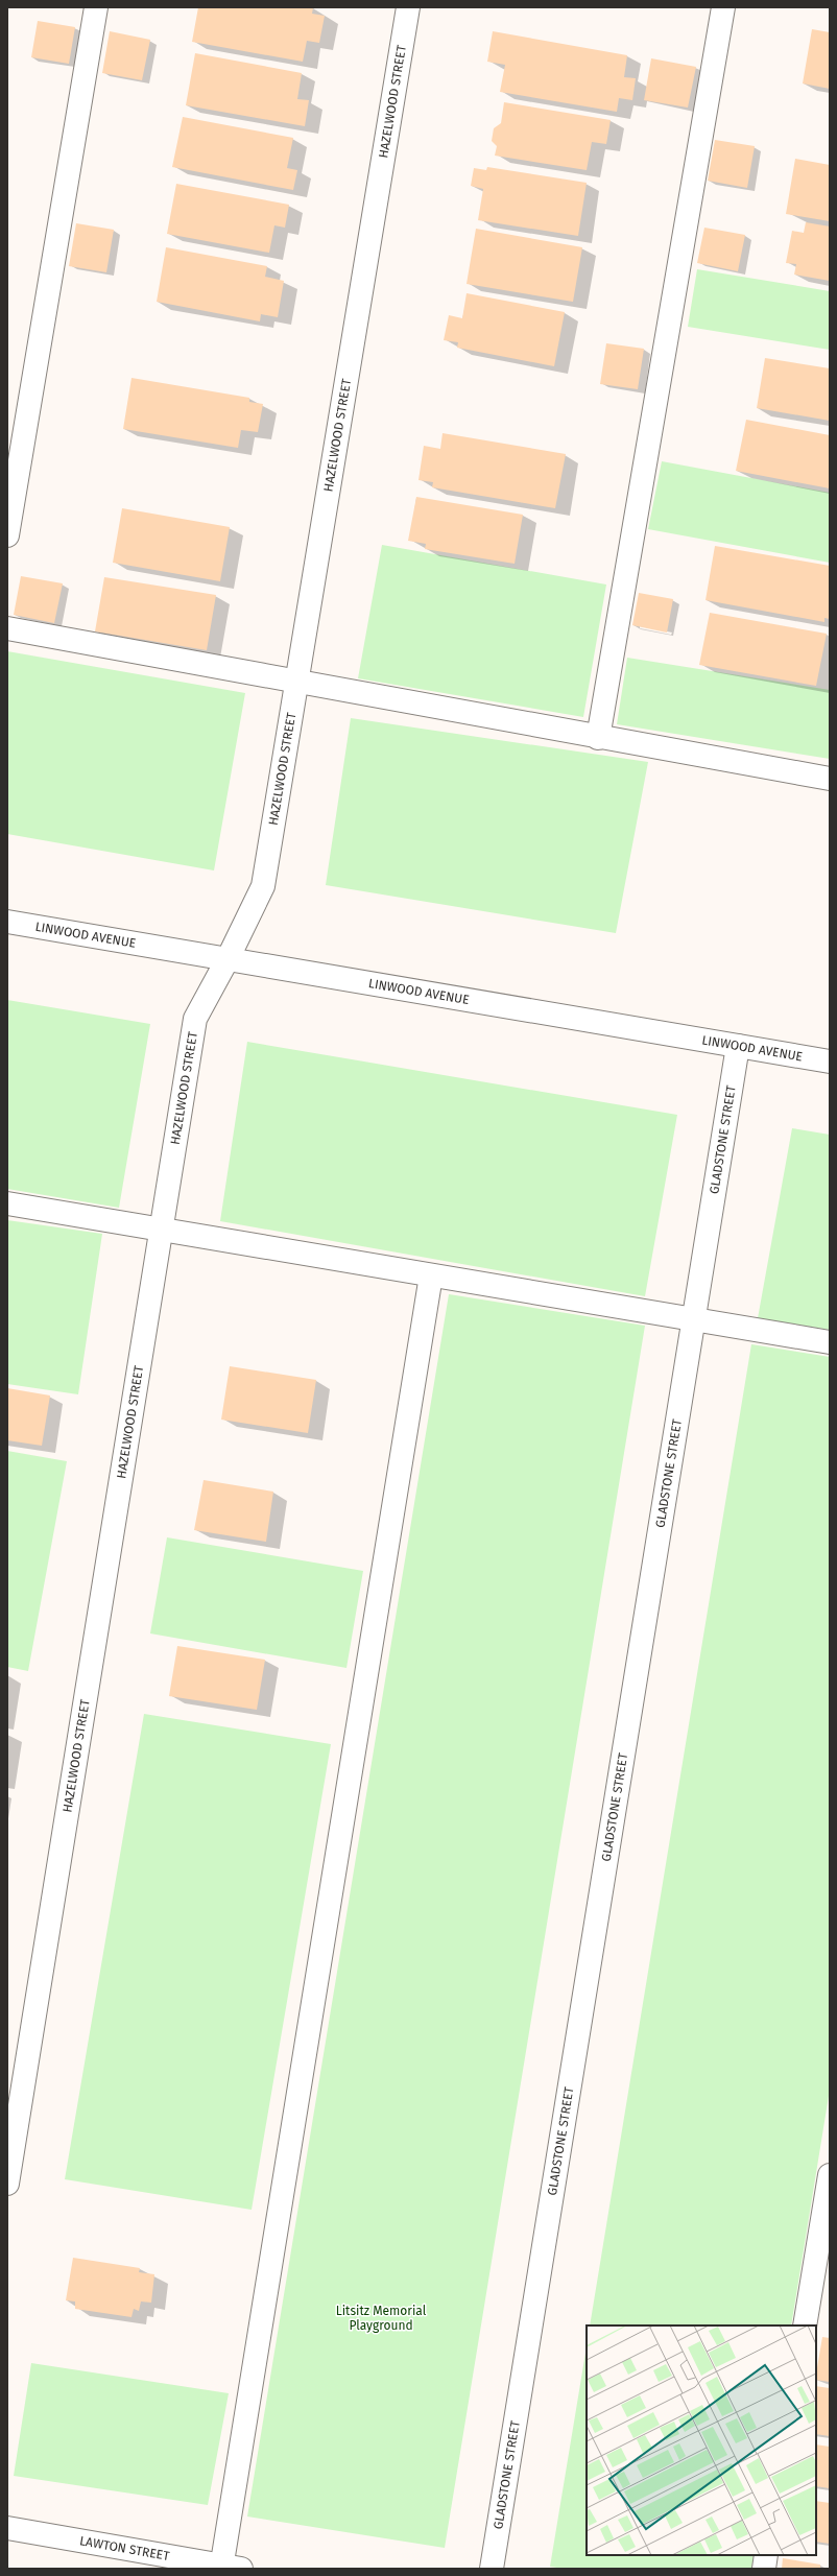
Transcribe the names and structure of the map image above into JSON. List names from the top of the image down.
{
  "streets": {
    "street": [
      "HAZELWOOD STREET",
      "LINWOOD AVENUE",
      "GLADSTONE STREET",
      "LAWTON STREET"
    ]
  },
  "crossings": [
    ["HAZELWOOD STREET", "LINWOOD AVENUE"],
    ["LINWOOD AVENUE", "GLADSTONE STREET"]
  ],
  "parks": ["Litsitz Memorial Playground"]
}
